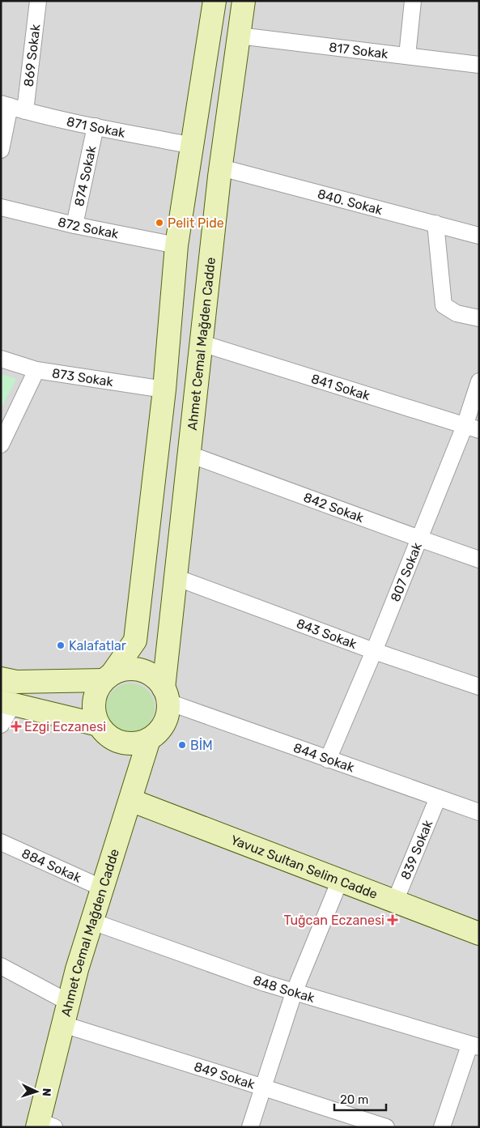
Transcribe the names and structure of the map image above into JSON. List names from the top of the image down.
{
  "streets": {
    "main road": ["Ahmet Cemal Mağden Cadde", "Yavuz Sultan Selim Cadde"],
    "street": [
      "817 Sokak",
      "869 Sokak",
      "871 Sokak",
      "874 Sokak",
      "840. Sokak",
      "872 Sokak",
      "873 Sokak",
      "841 Sokak",
      "842 Sokak",
      "807 Sokak",
      "843 Sokak",
      "844 Sokak",
      "839 Sokak",
      "884 Sokak",
      "848 Sokak",
      "849 Sokak"
    ]
  },
  "crossings": [
    ["817 Sokak", "Ahmet Cemal Mağden Cadde"],
    ["869 Sokak", "871 Sokak"],
    ["871 Sokak", "874 Sokak"],
    ["874 Sokak", "872 Sokak"],
    ["840. Sokak", "Ahmet Cemal Mağden Cadde"],
    ["Ahmet Cemal Mağden Cadde", "841 Sokak"],
    ["Ahmet Cemal Mağden Cadde", "842 Sokak"],
    ["Ahmet Cemal Mağden Cadde", "843 Sokak"],
    ["Ahmet Cemal Mağden Cadde", "844 Sokak"],
    ["Ahmet Cemal Mağden Cadde", "884 Sokak"],
    ["Ahmet Cemal Mağden Cadde", "Yavuz Sultan Selim Cadde"],
    ["Ahmet Cemal Mağden Cadde", "848 Sokak"],
    ["Ahmet Cemal Mağden Cadde", "849 Sokak"],
    ["841 Sokak", "807 Sokak"],
    ["842 Sokak", "807 Sokak"],
    ["807 Sokak", "843 Sokak"],
    ["807 Sokak", "844 Sokak"],
    ["844 Sokak", "839 Sokak"],
    ["839 Sokak", "Yavuz Sultan Selim Cadde"]
  ],
  "places": {
    "other": ["Pelit Pide", "Kalafatlar", "BİM"],
    "health": ["Ezgi Eczanesi", "Tuğcan Eczanesi"]
  },
  "scale_bar": "20 m",
  "north": "right"
}
